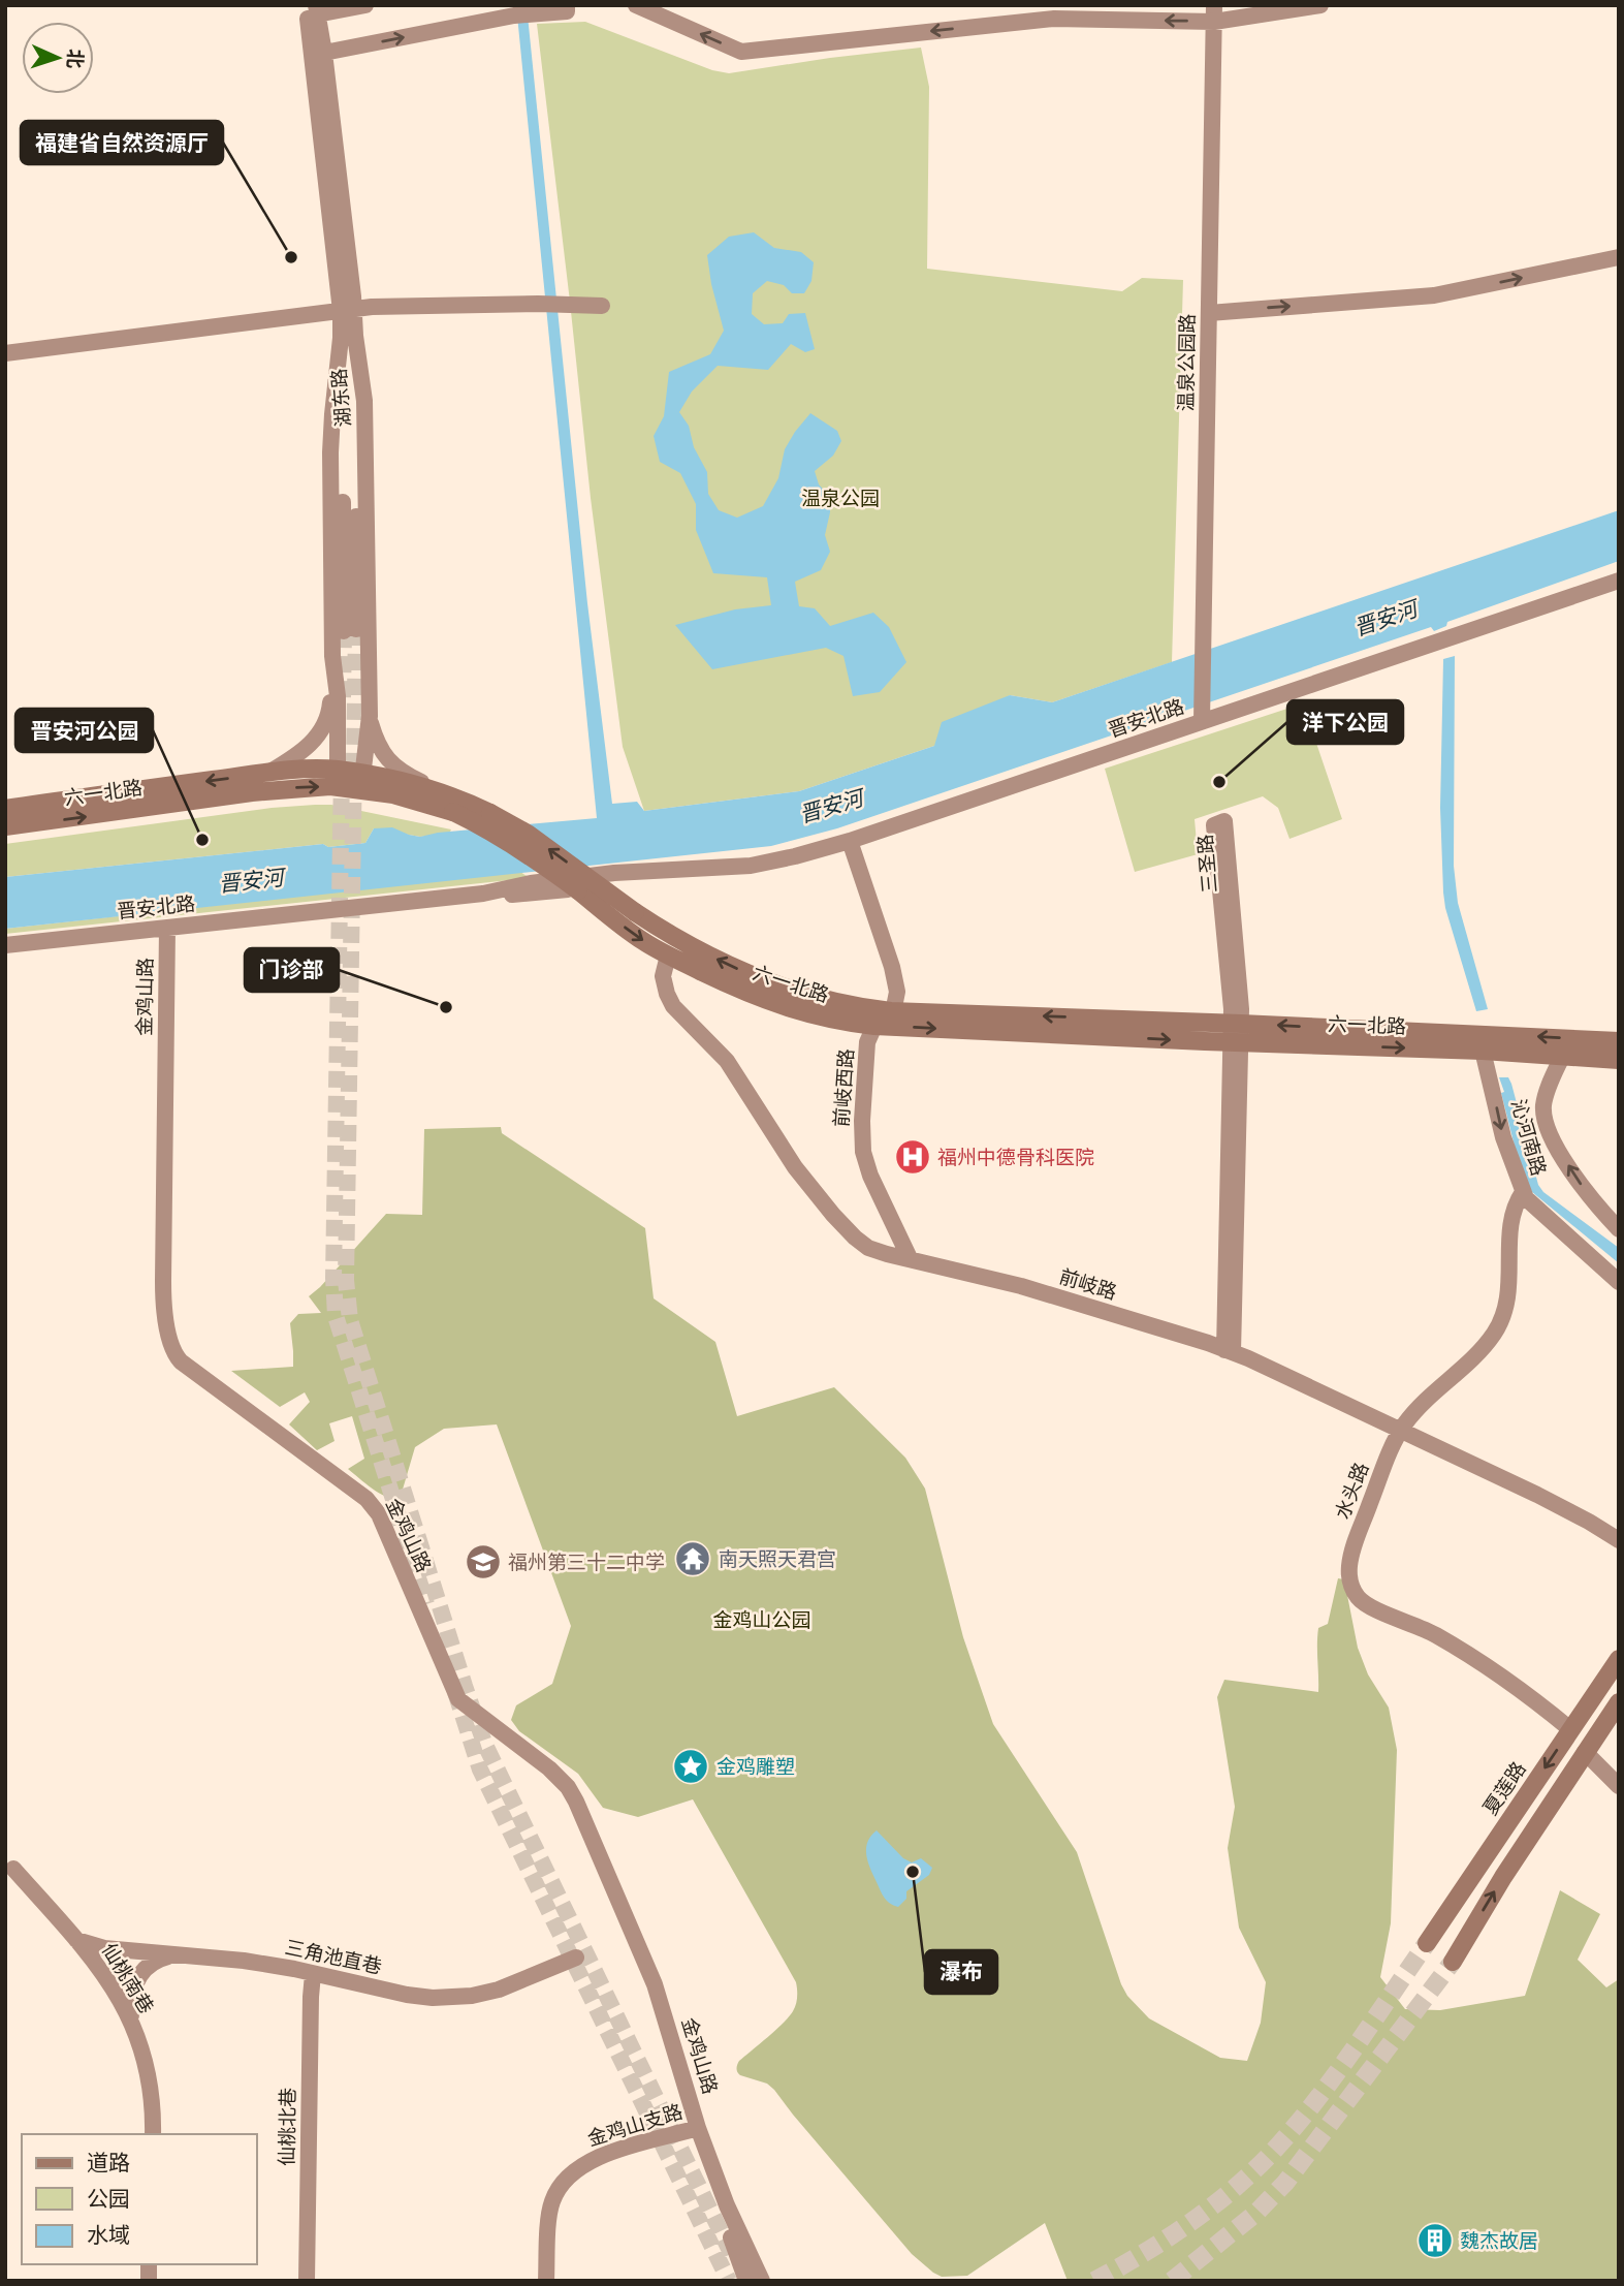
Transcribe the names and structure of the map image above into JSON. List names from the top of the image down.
{
  "streets": {
    "main road": ["六一北路", "夏莲路"],
    "street": [
      "温泉公园路",
      "湖东路",
      "晋安北路",
      "三圣路",
      "金鸡山路",
      "前岐西路",
      "沁河南路",
      "前岐路",
      "水头路",
      "三角池直巷",
      "仙桃南巷",
      "金鸡山支路",
      "仙桃北巷"
    ]
  },
  "crossings": [
    ["温泉公园路", "晋安北路"],
    ["湖东路", "六一北路"],
    ["晋安北路", "金鸡山路"],
    ["六一北路", "三圣路"],
    ["六一北路", "前岐西路"],
    ["六一北路", "沁河南路"],
    ["六一北路", "前岐路"],
    ["三圣路", "前岐路"],
    ["金鸡山路", "金鸡山支路"],
    ["前岐西路", "前岐路"],
    ["沁河南路", "水头路"],
    ["前岐路", "水头路"],
    ["水头路", "夏莲路"],
    ["三角池直巷", "仙桃南巷"],
    ["三角池直巷", "仙桃北巷"]
  ],
  "water": ["晋安河"],
  "parks": ["温泉公园", "金鸡山公园"],
  "places": {
    "other": [
      "福建省自然资源厅",
      "洋下公园",
      "晋安河公园",
      "门诊部",
      "瀑布"
    ],
    "hospital": ["福州中德骨科医院"],
    "temple": ["南天照天君宫"],
    "school or university": ["福州第三十二中学"],
    "place": ["金鸡雕塑"],
    "building": ["魏杰故居"]
  },
  "legend": ["道路", "公园", "水域"],
  "north": "right"
}
